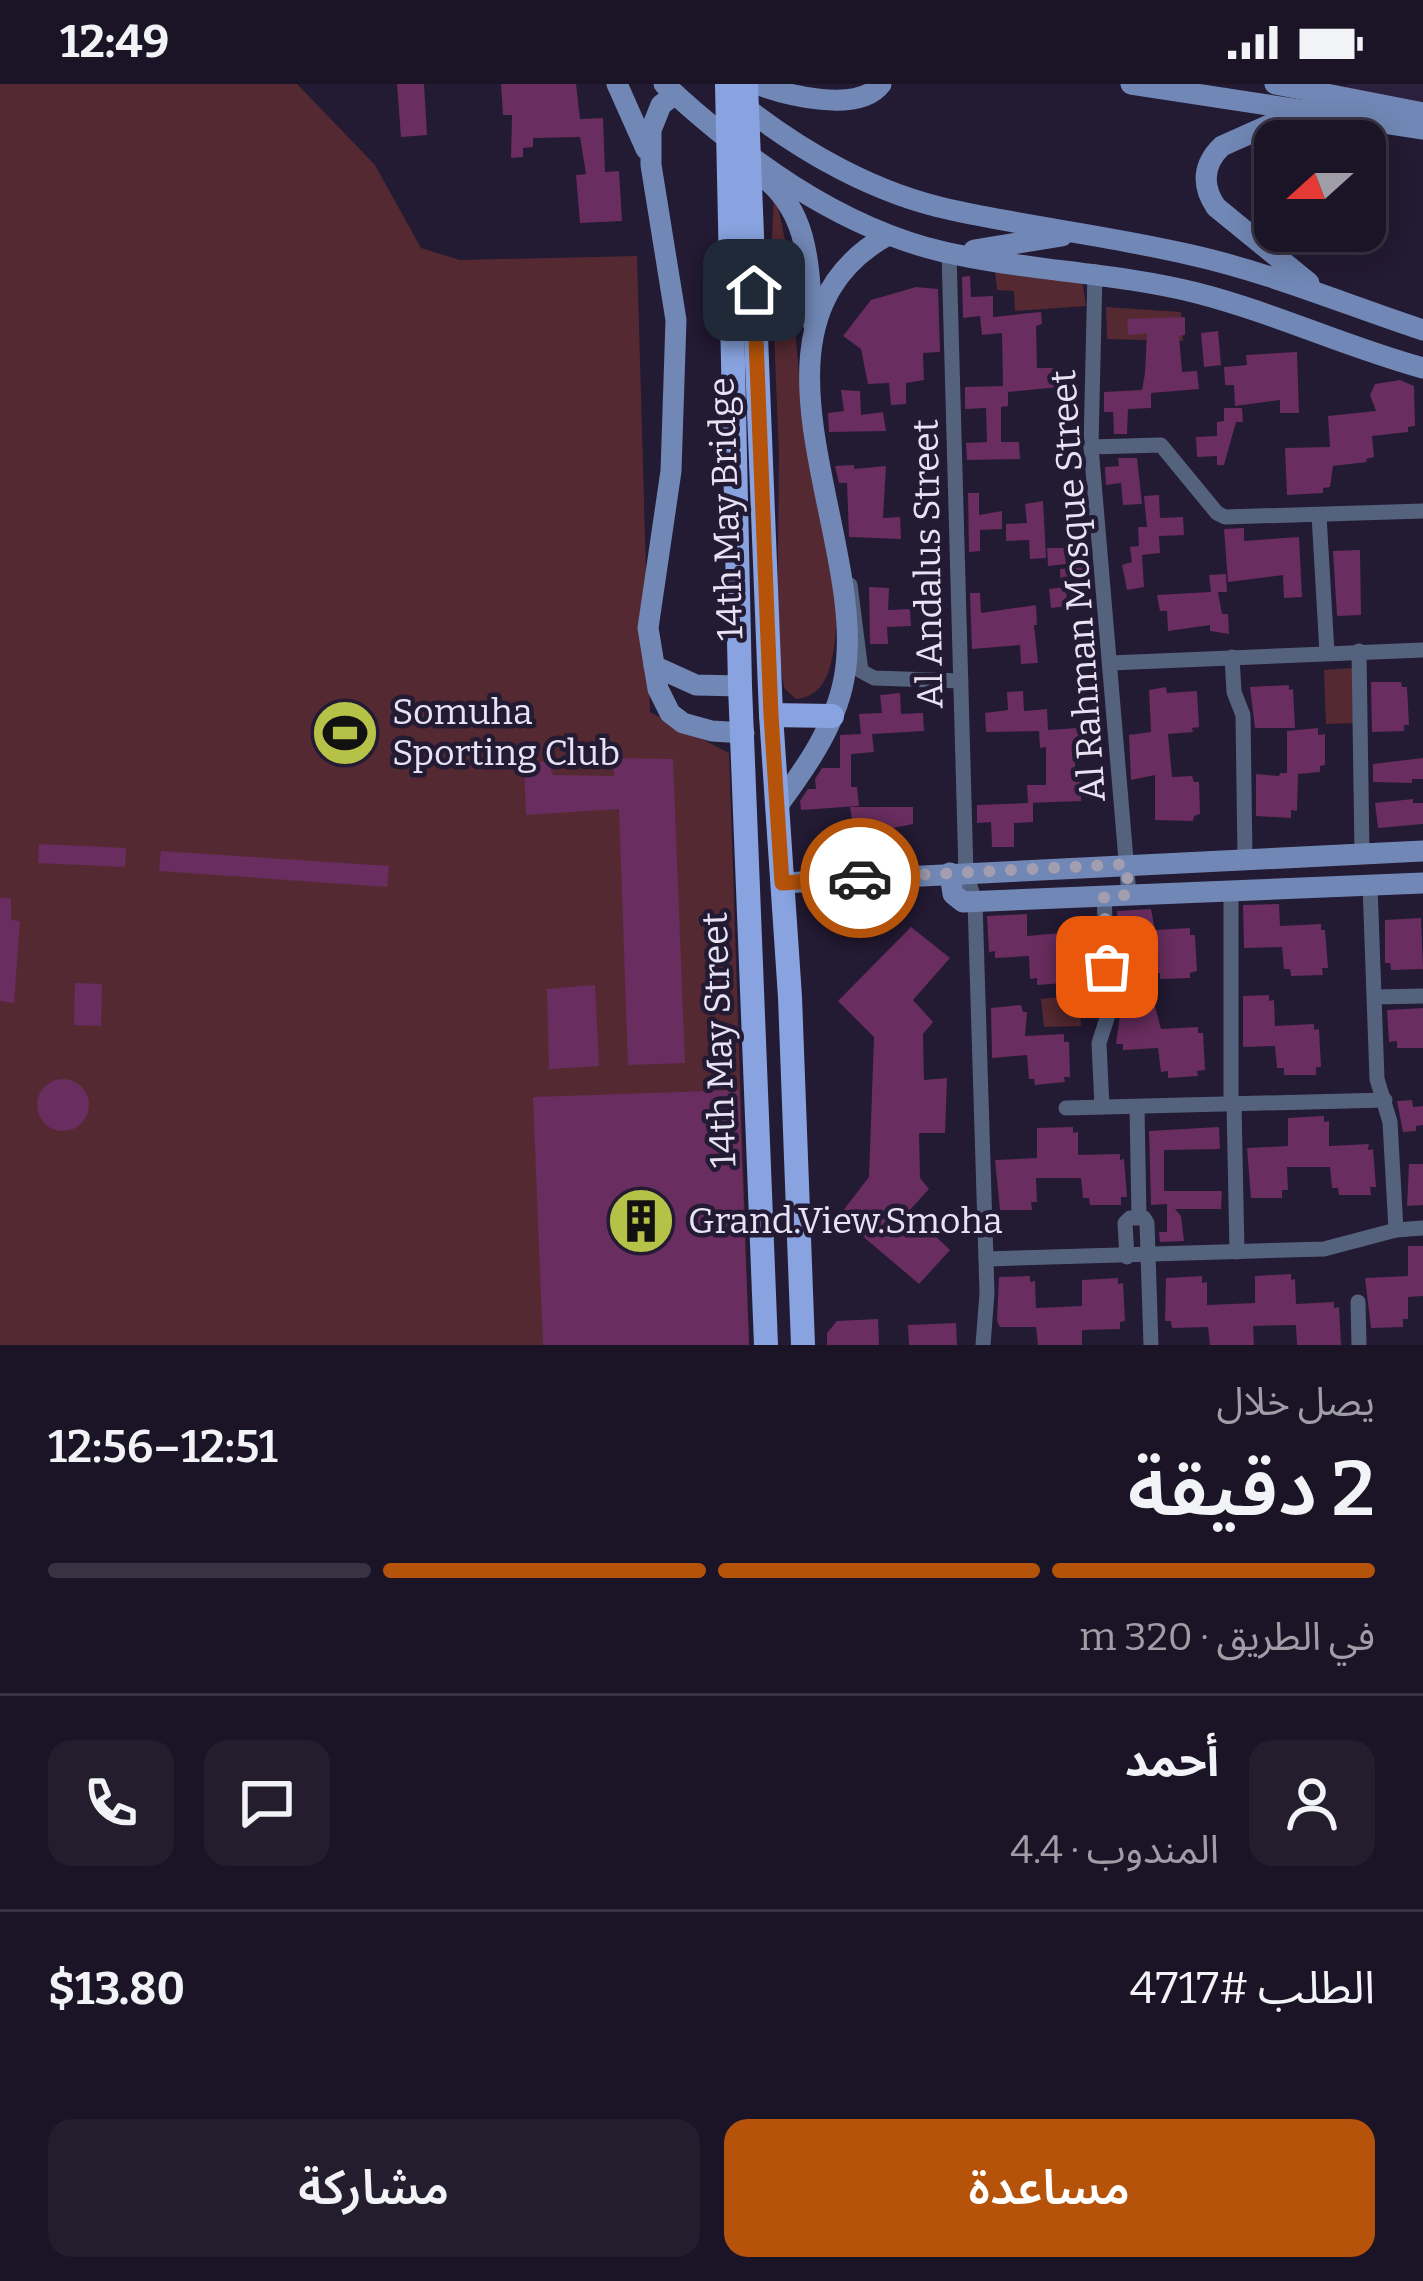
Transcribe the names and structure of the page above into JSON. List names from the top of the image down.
{
  "streets": {
    "main road": ["14th May Bridge", "14th May Street"],
    "street": ["Al Andalus Street", "Al Rahman Mosque Street"]
  },
  "crossings": [
    ["14th May Bridge", "14th May Street"]
  ],
  "places": {
    "sports": ["Somuha Sporting Club"],
    "building": ["Grand.View.Smoha"]
  },
  "north": "left",
  "page": {
    "status": "12:49",
    "heading": ["2 دقيقة", "يصل خلال", "12:51–12:56"],
    "panel": [
      "أحمد",
      "المندوب · 4.4",
      "الطلب #4717",
      "$13.80"
    ],
    "bar": "في الطريق · 320 m",
    "buttons": ["مساعدة", "مشاركة"]
  }
}
